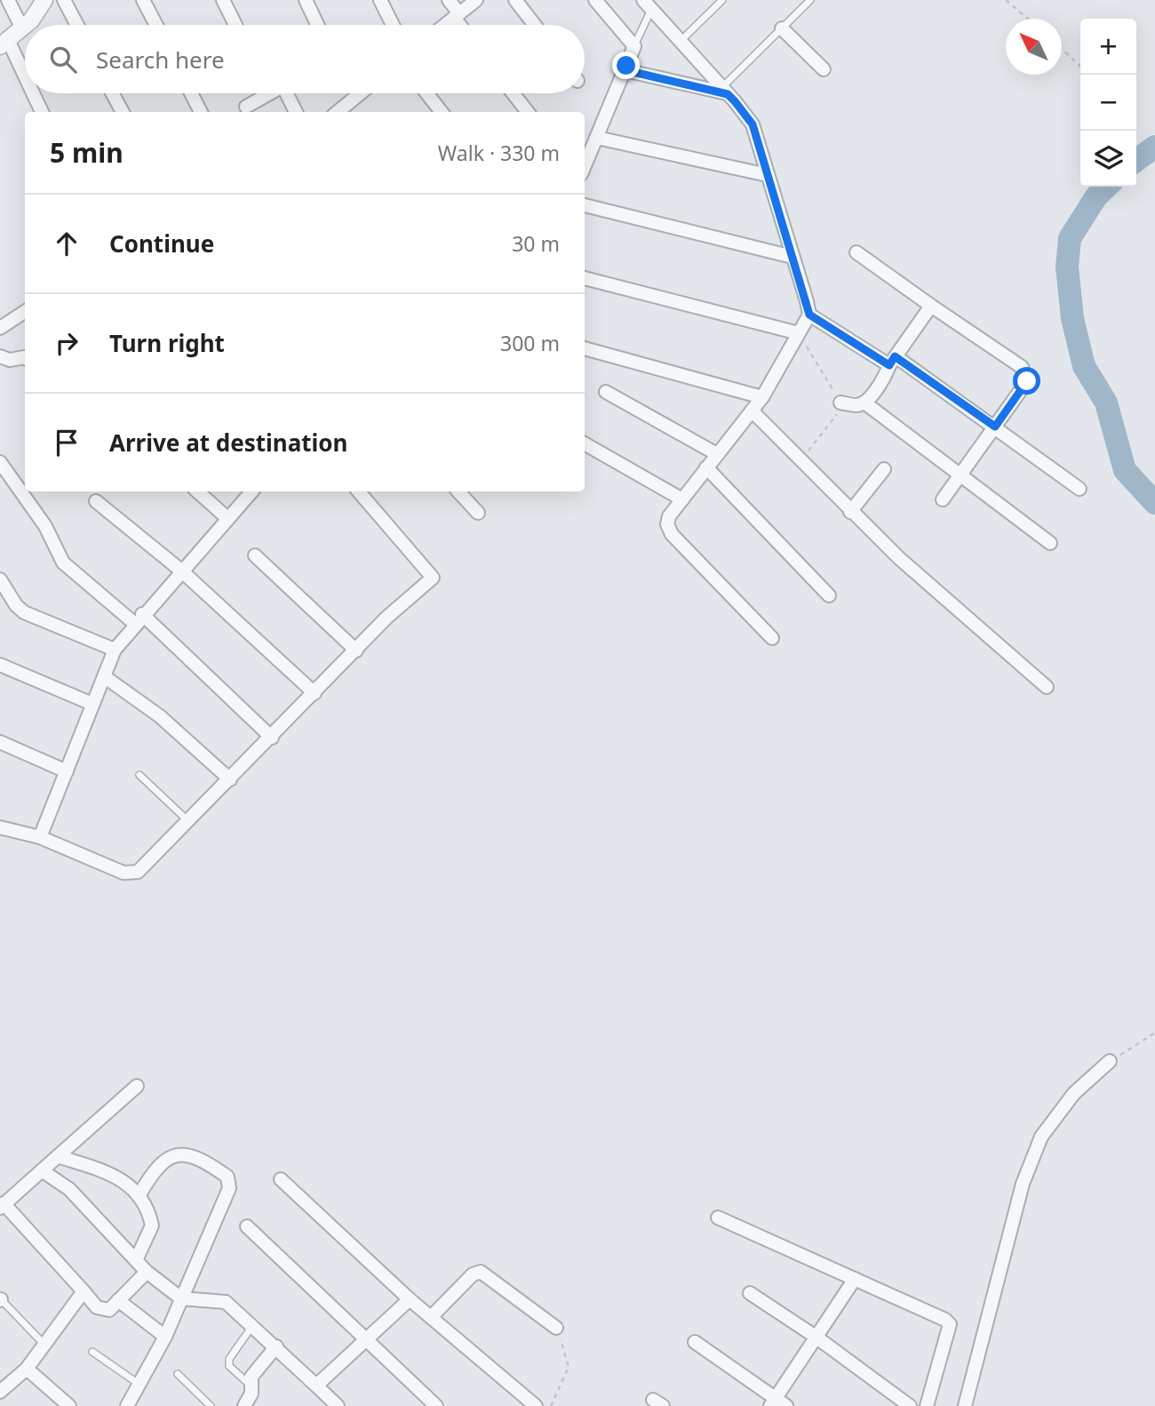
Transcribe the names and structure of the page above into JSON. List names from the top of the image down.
{
  "north": "top left",
  "page": {
    "map_buttons": ["+", "−"],
    "search": "Search here",
    "heading": ["5 min", "Walk · 330 m"],
    "list": [
      ["Continue", "30 m"],
      ["Turn right", "300 m"],
      "Arrive at destination"
    ]
  }
}
